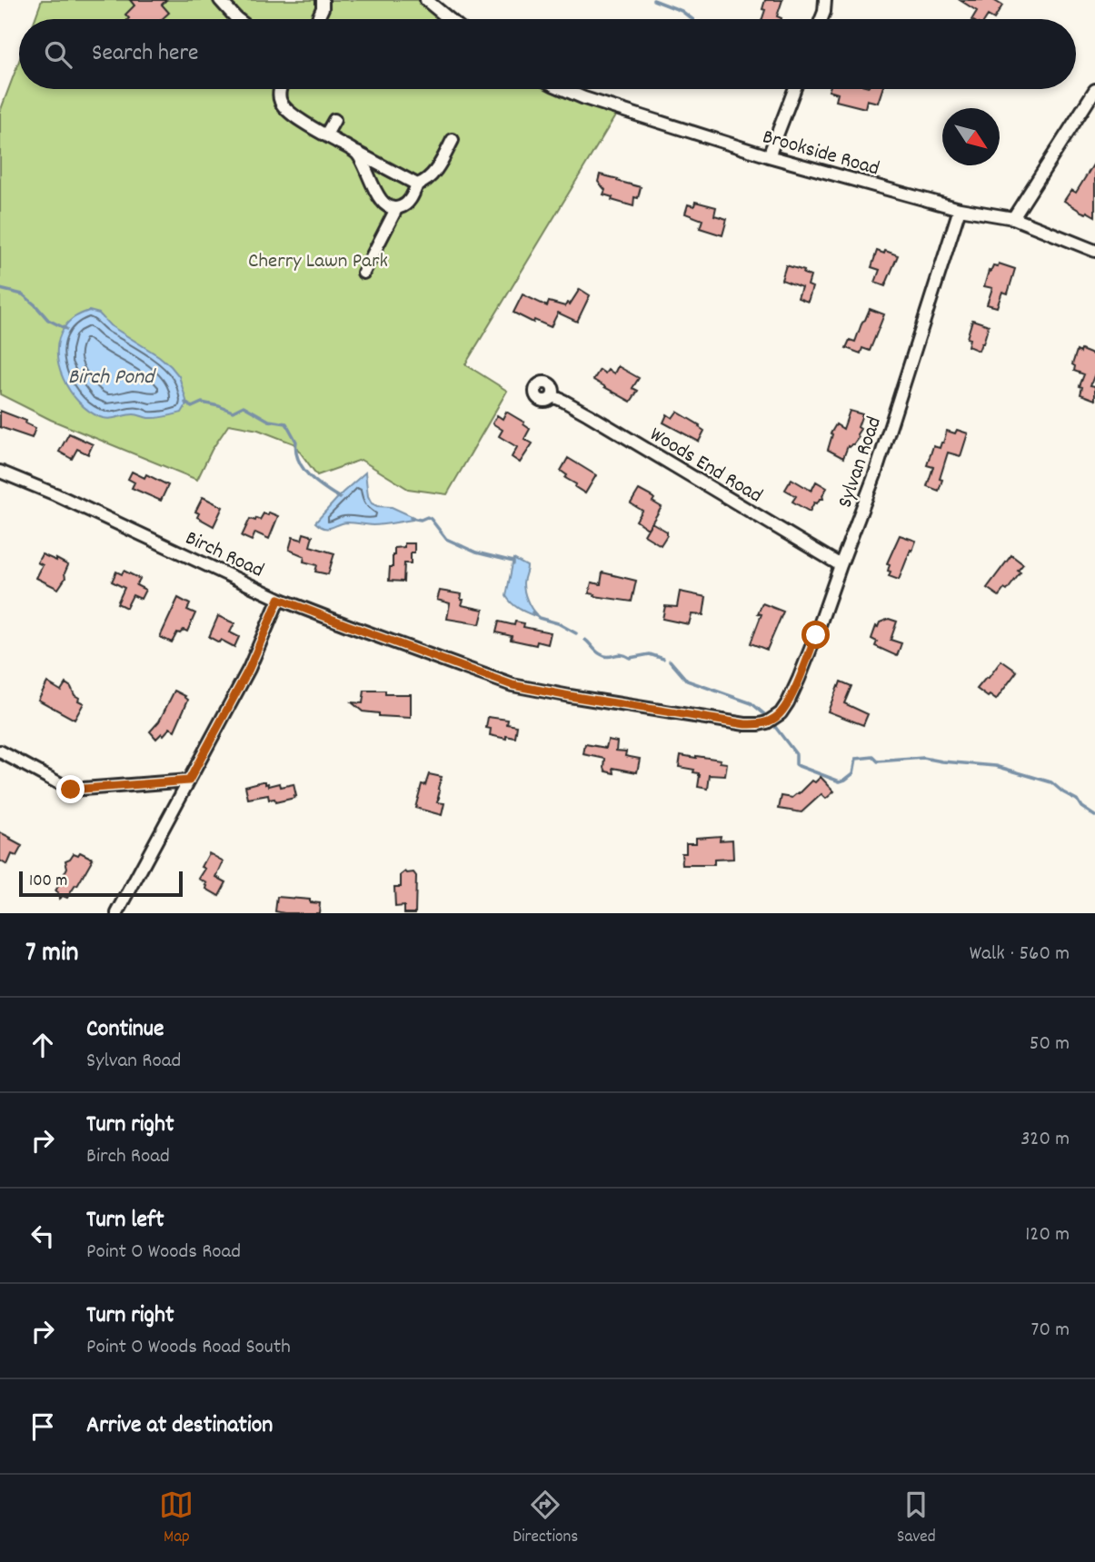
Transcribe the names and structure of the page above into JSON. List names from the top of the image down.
{
  "streets": {
    "street": [
      "Brookside Road",
      "Sylvan Road",
      "Woods End Road",
      "Birch Road"
    ]
  },
  "crossings": [
    ["Brookside Road", "Sylvan Road"],
    ["Sylvan Road", "Woods End Road"],
    ["Sylvan Road", "Birch Road"]
  ],
  "water": ["Birch Pond"],
  "parks": ["Cherry Lawn Park"],
  "scale_bar": "100 m",
  "north": "bottom right",
  "page": {
    "search": "Search here",
    "scale": "100 m",
    "heading": ["7 min", "Walk · 560 m"],
    "list": [
      ["Continue", "Sylvan Road", "50 m"],
      ["Turn right", "Birch Road", "320 m"],
      ["Turn left", "Point O Woods Road", "120 m"],
      ["Turn right", "Point O Woods Road South", "70 m"],
      "Arrive at destination"
    ],
    "nav": ["Map", "Directions", "Saved"]
  }
}
